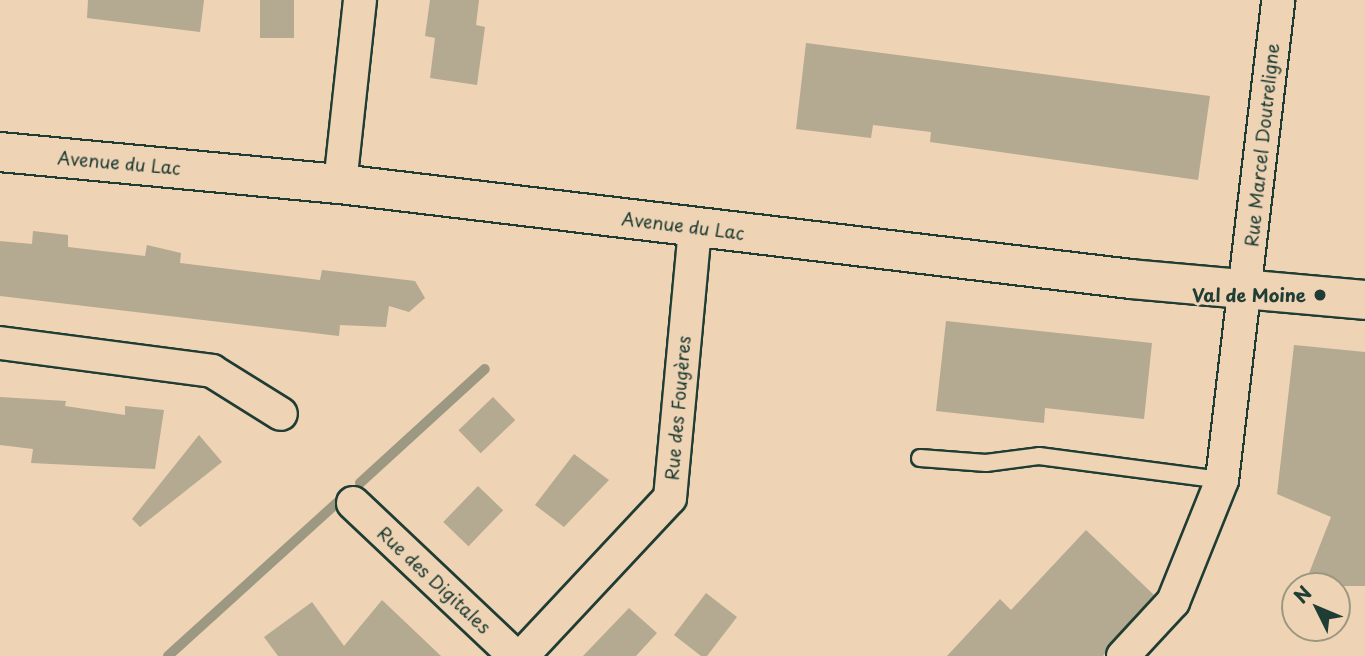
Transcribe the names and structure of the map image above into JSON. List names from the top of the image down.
{
  "streets": {
    "street": [
      "Rue Marcel Doutreligne",
      "Avenue du Lac",
      "Rue des Fougères",
      "Rue des Digitales"
    ]
  },
  "crossings": [
    ["Rue Marcel Doutreligne", "Avenue du Lac"],
    ["Avenue du Lac", "Rue des Fougères"]
  ],
  "places": ["Val de Moine"],
  "north": "top left"
}
